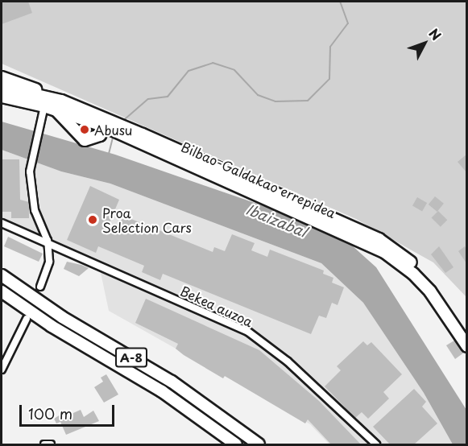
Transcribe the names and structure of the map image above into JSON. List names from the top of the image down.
{
  "streets": {
    "highway": ["Bilbao-Galdakao errepidea", "A-8"],
    "street": ["Bekea auzoa"]
  },
  "water": ["Ibaizabal"],
  "places": ["Abusu", "Proa Selection Cars"],
  "scale_bar": "100 m",
  "north": "top right"
}
